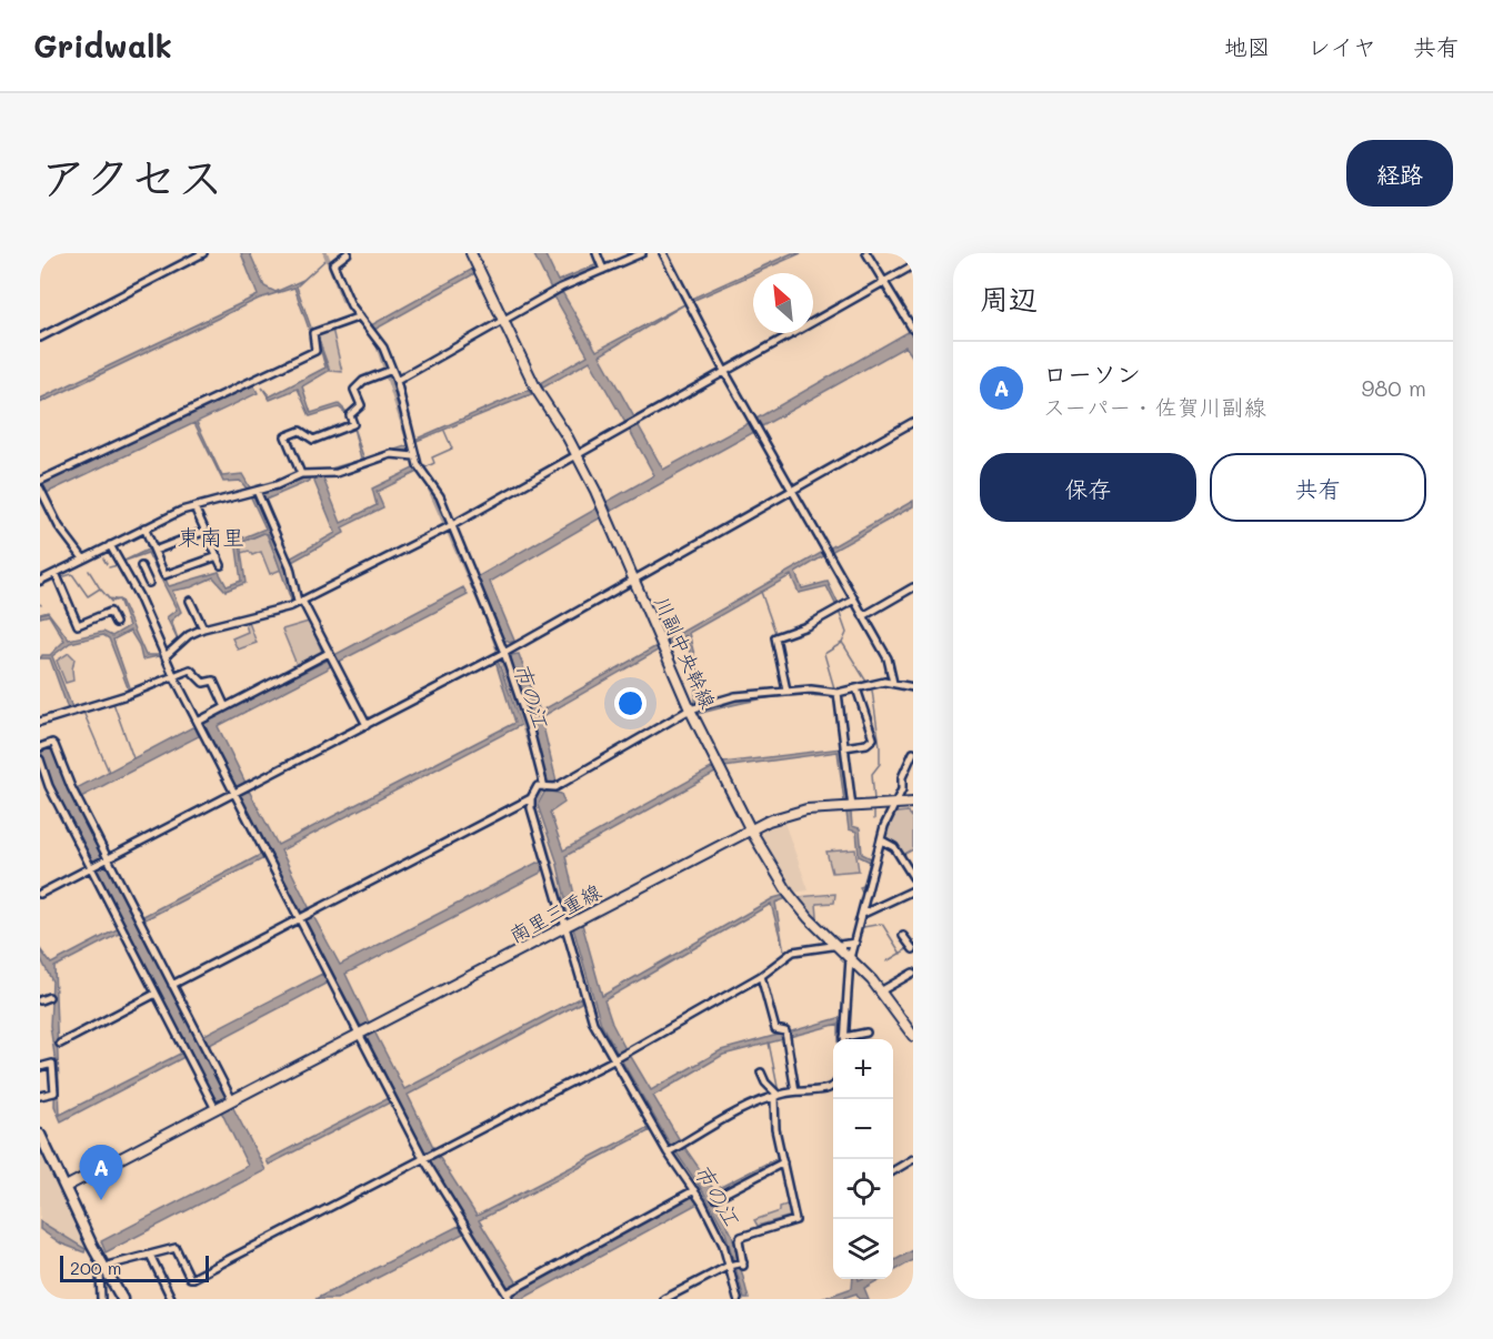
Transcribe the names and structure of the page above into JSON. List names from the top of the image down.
{
  "streets": {
    "street": ["川副中央幹線", "南里三重線"]
  },
  "crossings": [
    ["川副中央幹線", "南里三重線"]
  ],
  "districts": ["東南里"],
  "water": ["市の江"],
  "scale_bar": "200 m",
  "north": "top left",
  "page": {
    "header": "Gridwalk",
    "nav": ["地図", "レイヤ", "共有"],
    "title": "アクセス",
    "buttons": [
      "経路",
      ["保存", "共有"]
    ],
    "heading": "周辺",
    "list": [
      {
        "mark": "A",
        "name": "ローソン",
        "note": "スーパー · 佐賀川副線",
        "value": "980 m"
      }
    ],
    "map_buttons": ["+", "−"],
    "pins": "A",
    "scale": "200 m"
  }
}
